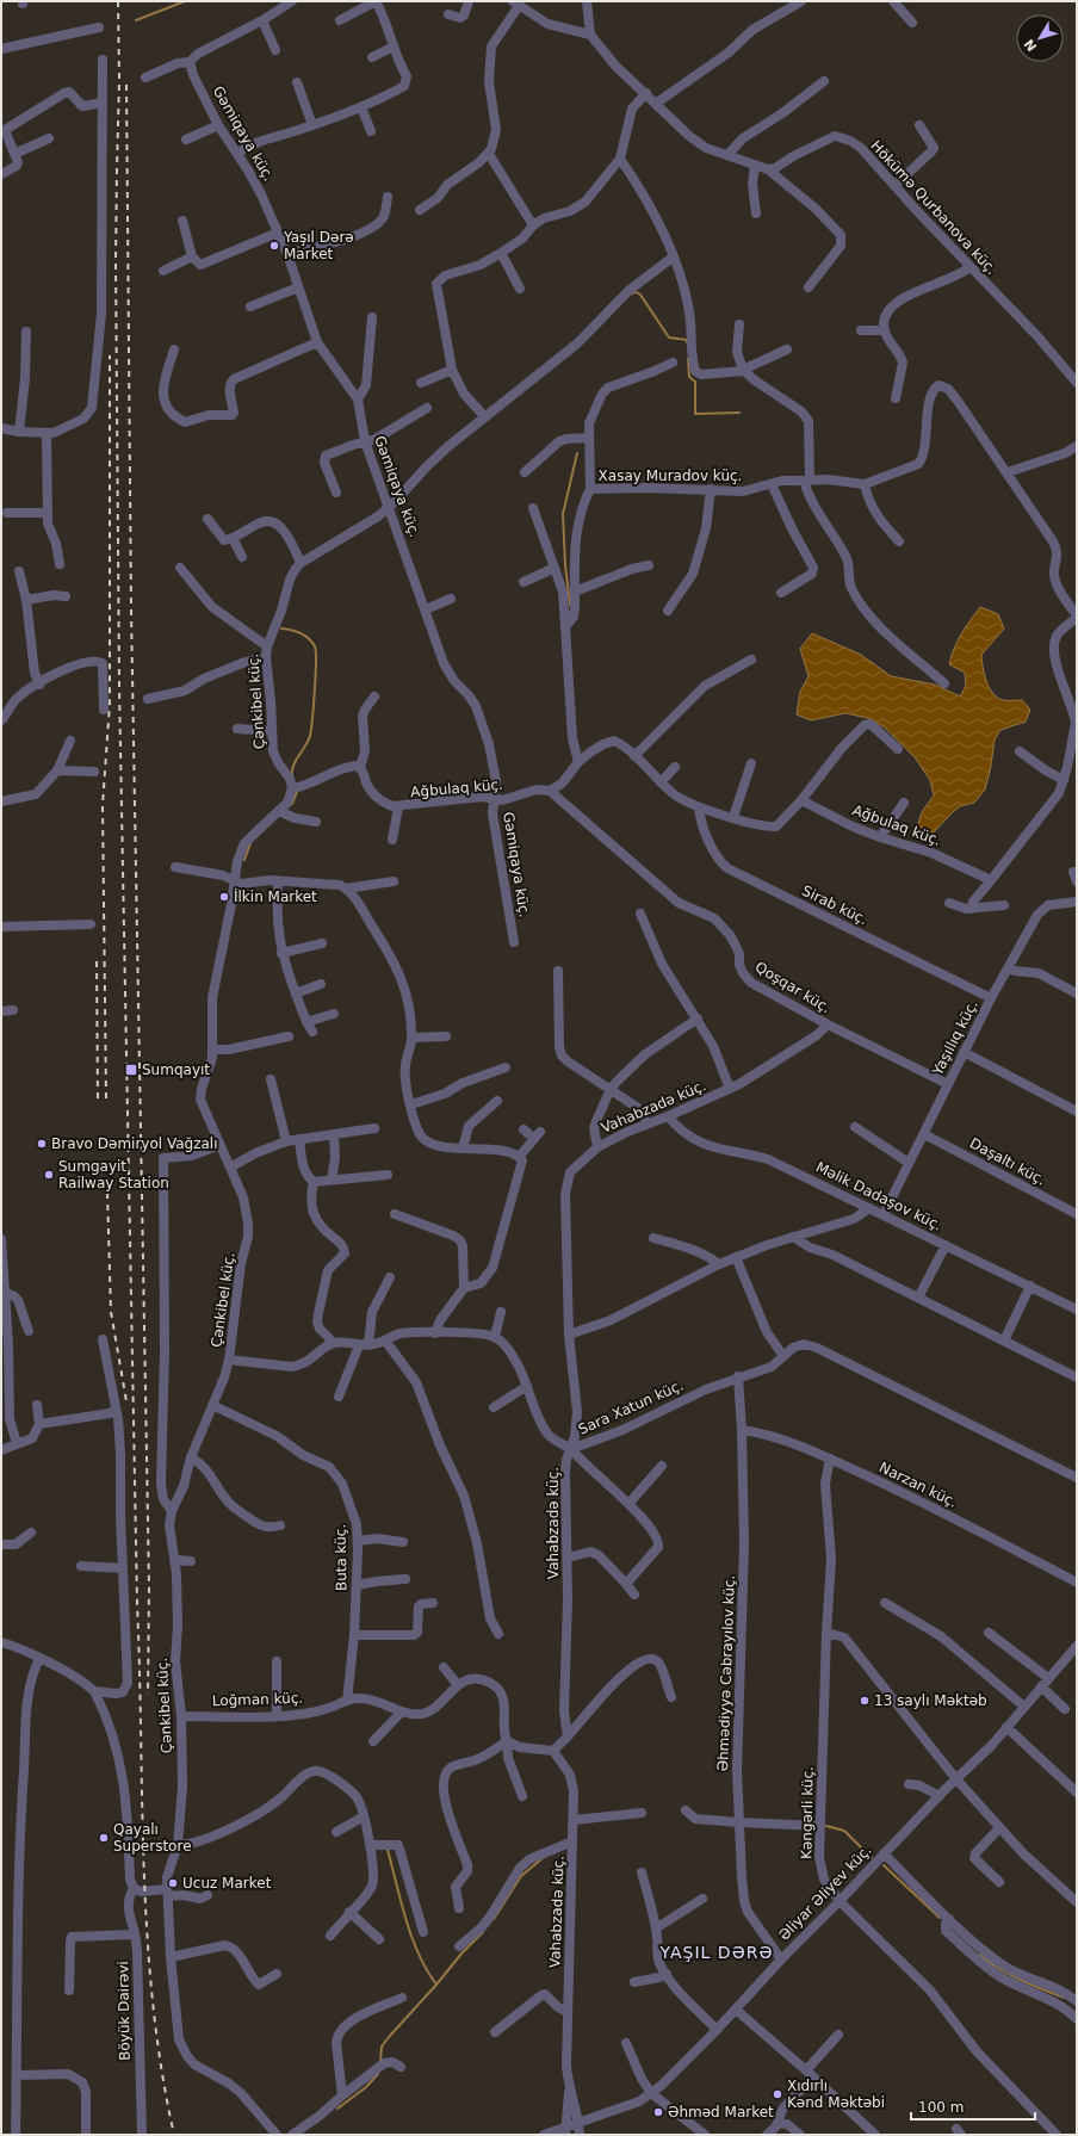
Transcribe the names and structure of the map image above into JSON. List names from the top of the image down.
{
  "streets": {
    "street": [
      "Gəmiqaya küç.",
      "Hökümə Qurbanova küç.",
      "Xasay Muradov küç.",
      "Çənkibel küç.",
      "Ağbulaq küç.",
      "Sirab küç.",
      "Qoşqar küç.",
      "Yaşıllıq küç.",
      "Vahabzadə küç.",
      "Daşaltı küç.",
      "Məlik Dadaşov küç.",
      "Sara Xatun küç.",
      "Narzan küç.",
      "Buta küç.",
      "Əhmədiyyə Cəbrayılov küç.",
      "Loğman küç.",
      "Kəngərli küç.",
      "Əliyar Əliyev küç.",
      "Böyük Dairəvi"
    ]
  },
  "crossings": [
    ["Gəmiqaya küç.", "Ağbulaq küç."],
    ["Çənkibel küç.", "Buta küç."],
    ["Çənkibel küç.", "Loğman küç."],
    ["Ağbulaq küç.", "Qoşqar küç."],
    ["Sirab küç.", "Yaşıllıq küç."],
    ["Qoşqar küç.", "Yaşıllıq küç."],
    ["Qoşqar küç.", "Vahabzadə küç."],
    ["Yaşıllıq küç.", "Daşaltı küç."],
    ["Yaşıllıq küç.", "Məlik Dadaşov küç."],
    ["Vahabzadə küç.", "Məlik Dadaşov küç."],
    ["Vahabzadə küç.", "Sara Xatun küç."],
    ["Vahabzadə küç.", "Əliyar Əliyev küç."],
    ["Sara Xatun küç.", "Əhmədiyyə Cəbrayılov küç."],
    ["Narzan küç.", "Əhmədiyyə Cəbrayılov küç."],
    ["Narzan küç.", "Kəngərli küç."],
    ["Buta küç.", "Loğman küç."],
    ["Əhmədiyyə Cəbrayılov küç.", "Əliyar Əliyev küç."],
    ["Kəngərli küç.", "Əliyar Əliyev küç."]
  ],
  "districts": ["YAŞIL DƏRƏ"],
  "places": {
    "other": [
      "Yaşıl Dərə Market",
      "İlkin Market",
      "Bravo Dəmiryol Vağzalı",
      "Sumgayit Railway Station",
      "13 saylı Məktəb",
      "Qayalı Superstore",
      "Ucuz Market",
      "Xıdırlı Kənd Məktəbi",
      "Əhməd Market"
    ],
    "transit": ["Sumqayıt"]
  },
  "scale_bar": "100 m",
  "north": "bottom left"
}
